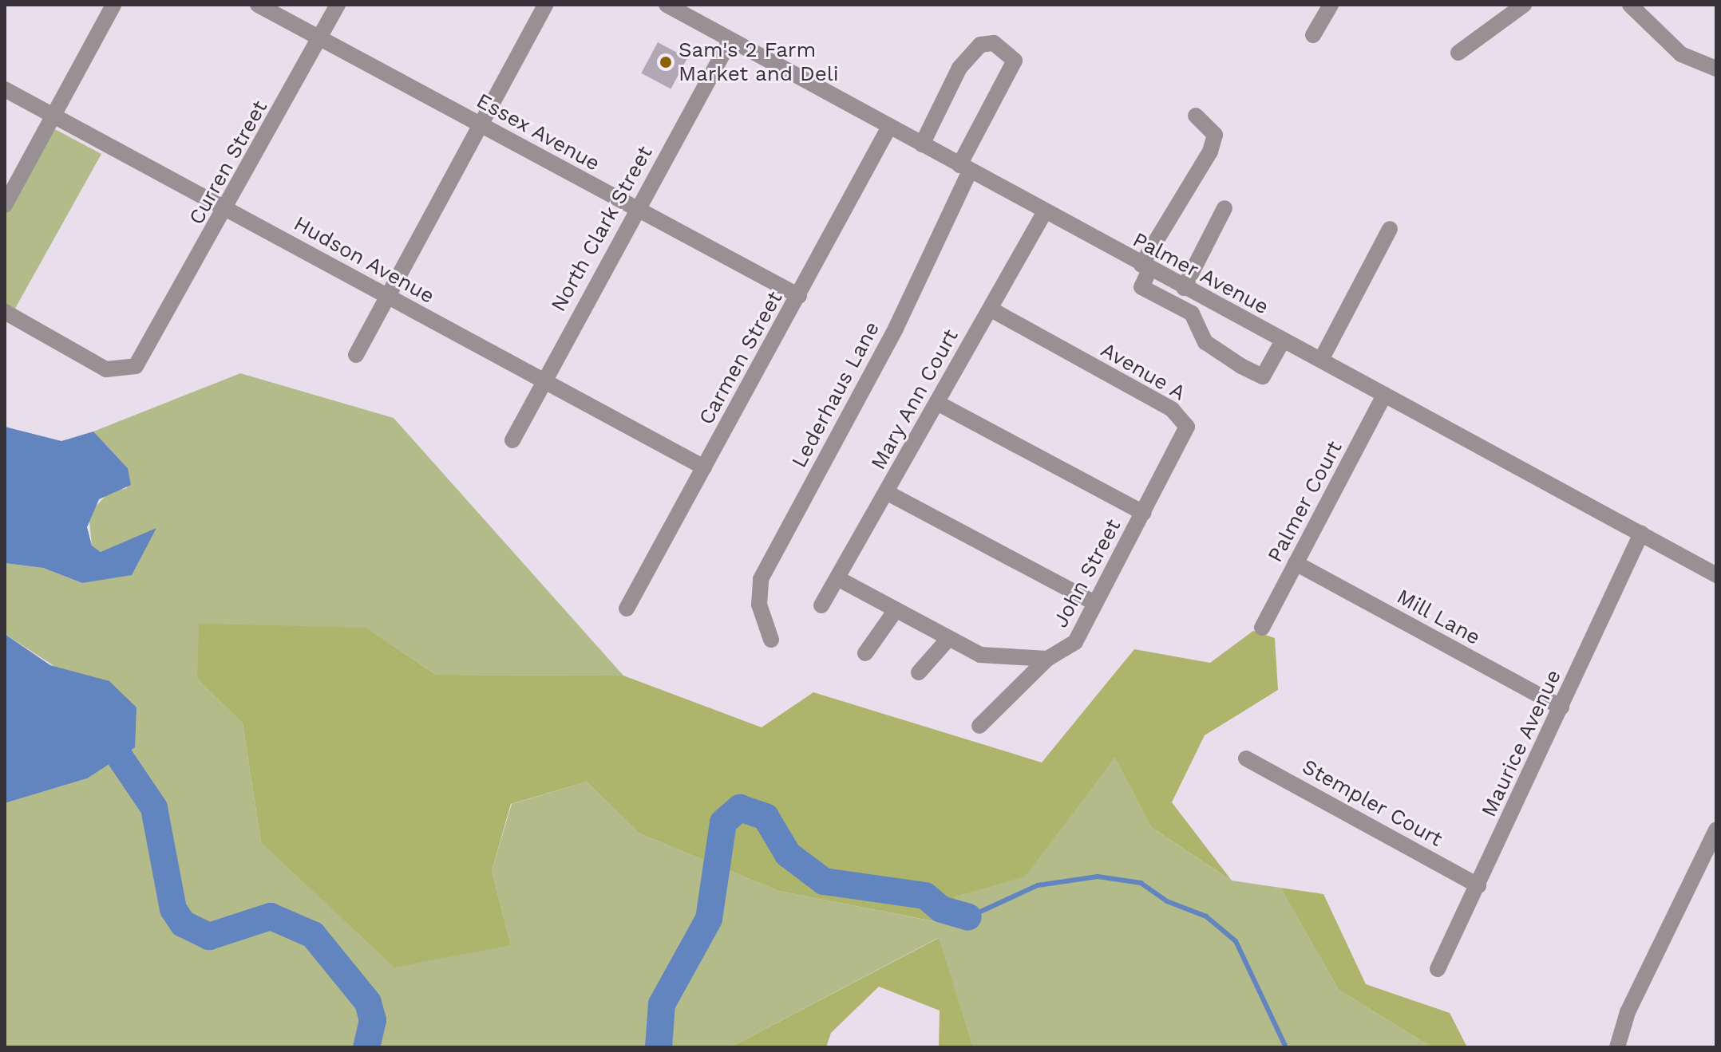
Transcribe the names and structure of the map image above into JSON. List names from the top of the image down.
{
  "streets": {
    "street": [
      "Essex Avenue",
      "Curren Street",
      "North Clark Street",
      "Hudson Avenue",
      "Palmer Avenue",
      "Carmen Street",
      "Avenue A",
      "Lederhaus Lane",
      "Mary Ann Court",
      "Palmer Court",
      "John Street",
      "Mill Lane",
      "Maurice Avenue",
      "Stempler Court"
    ]
  },
  "crossings": [
    ["Essex Avenue", "Curren Street"],
    ["Essex Avenue", "North Clark Street"],
    ["Essex Avenue", "Carmen Street"],
    ["Curren Street", "Hudson Avenue"],
    ["North Clark Street", "Hudson Avenue"],
    ["North Clark Street", "Palmer Avenue"],
    ["Hudson Avenue", "Carmen Street"],
    ["Palmer Avenue", "Carmen Street"],
    ["Palmer Avenue", "Lederhaus Lane"],
    ["Palmer Avenue", "Mary Ann Court"],
    ["Palmer Avenue", "Palmer Court"],
    ["Palmer Avenue", "Maurice Avenue"],
    ["Avenue A", "Mary Ann Court"],
    ["Avenue A", "John Street"],
    ["Palmer Court", "Mill Lane"],
    ["Mill Lane", "Maurice Avenue"],
    ["Maurice Avenue", "Stempler Court"]
  ],
  "places": ["Sam's 2 Farm Market and Deli"]
}
